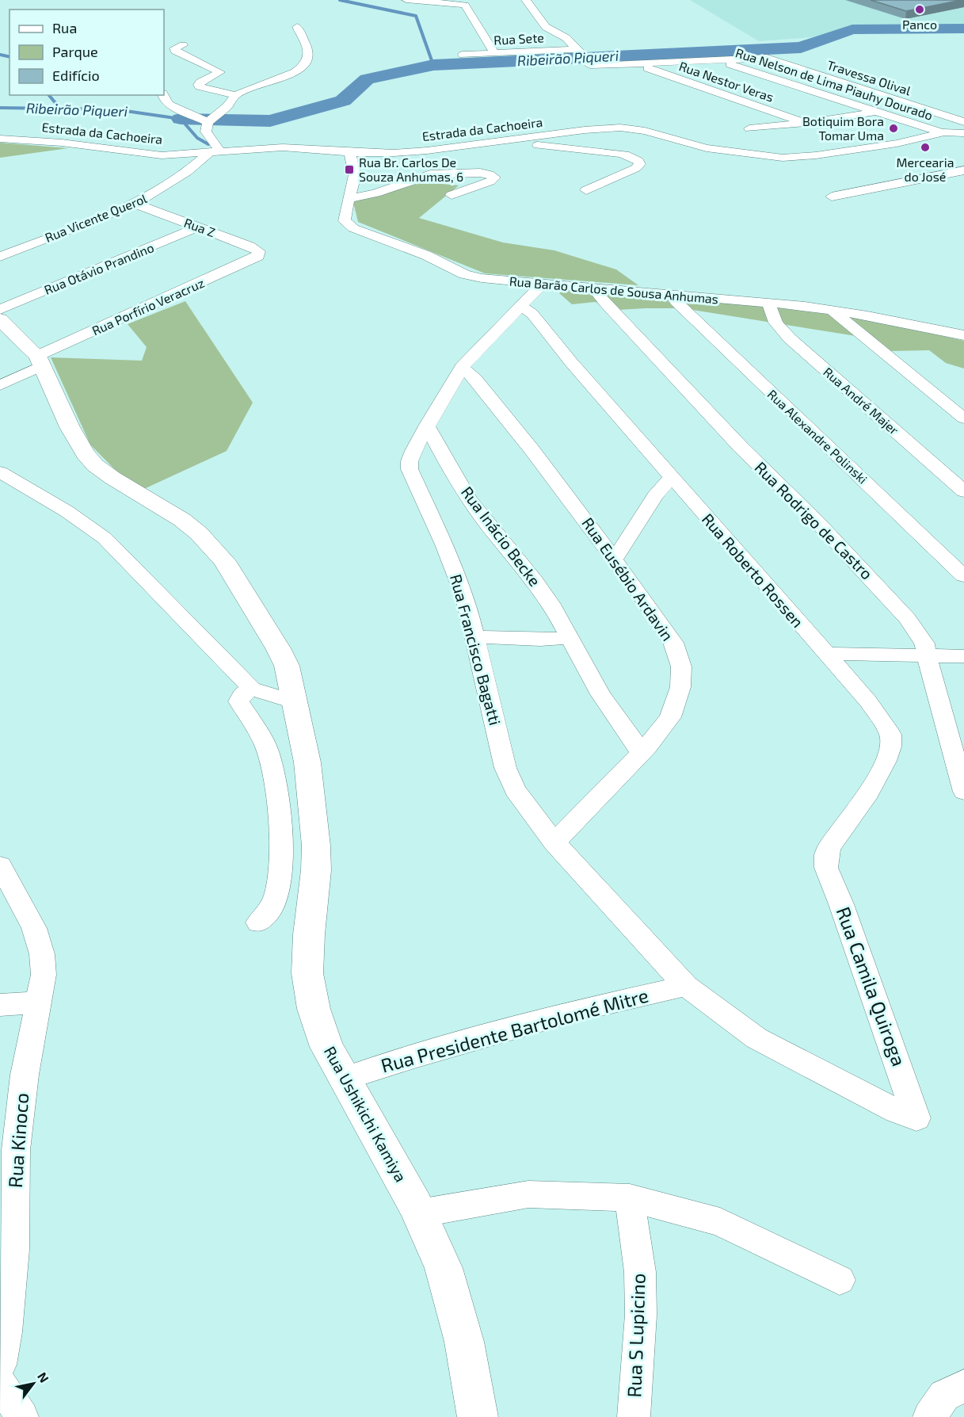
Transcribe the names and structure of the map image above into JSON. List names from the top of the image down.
{
  "streets": {
    "main road": ["Rua Ushikichi Kamiya"],
    "street": [
      "Rua Sete",
      "Travessa Olival",
      "Rua Nestor Veras",
      "Rua Nelson de Lima Piauhy Dourado",
      "Estrada da Cachoeira",
      "Rua Vicente Querol",
      "Rua Z",
      "Rua Otávio Prandino",
      "Rua Barão Carlos de Sousa Anhumas",
      "Rua Porfírio Veracruz",
      "Rua André Majer",
      "Rua Alexandre Polinski",
      "Rua Rodrigo de Castro",
      "Rua Inácio Becke",
      "Rua Roberto Rossen",
      "Rua Eusébio Ardavin",
      "Rua Francisco Bagatti",
      "Rua Camila Quiroga",
      "Rua Presidente Bartolomé Mitre",
      "Rua Kinoco",
      "Rua S Lupicino"
    ]
  },
  "crossings": [
    ["Travessa Olival", "Rua Nelson de Lima Piauhy Dourado"],
    ["Rua Nelson de Lima Piauhy Dourado", "Estrada da Cachoeira"],
    ["Estrada da Cachoeira", "Rua Vicente Querol"],
    ["Estrada da Cachoeira", "Rua Barão Carlos de Sousa Anhumas"],
    ["Rua Vicente Querol", "Rua Z"],
    ["Rua Z", "Rua Otávio Prandino"],
    ["Rua Z", "Rua Porfírio Veracruz"],
    ["Rua Barão Carlos de Sousa Anhumas", "Rua André Majer"],
    ["Rua Barão Carlos de Sousa Anhumas", "Rua Alexandre Polinski"],
    ["Rua Barão Carlos de Sousa Anhumas", "Rua Rodrigo de Castro"],
    ["Rua Porfírio Veracruz", "Rua Ushikichi Kamiya"],
    ["Rua Inácio Becke", "Rua Eusébio Ardavin"],
    ["Rua Inácio Becke", "Rua Francisco Bagatti"],
    ["Rua Roberto Rossen", "Rua Camila Quiroga"],
    ["Rua Eusébio Ardavin", "Rua Francisco Bagatti"],
    ["Rua Camila Quiroga", "Rua Presidente Bartolomé Mitre"],
    ["Rua Presidente Bartolomé Mitre", "Rua Ushikichi Kamiya"]
  ],
  "water": ["Ribeirão Piqueri"],
  "places": {
    "other": ["Panco", "Botiquim Bora Tomar Uma", "Mercearia do José"],
    "transit": ["Rua Br. Carlos De Souza Anhumas, 6"]
  },
  "legend": ["Rua", "Parque", "Edifício"],
  "north": "top right"
}
